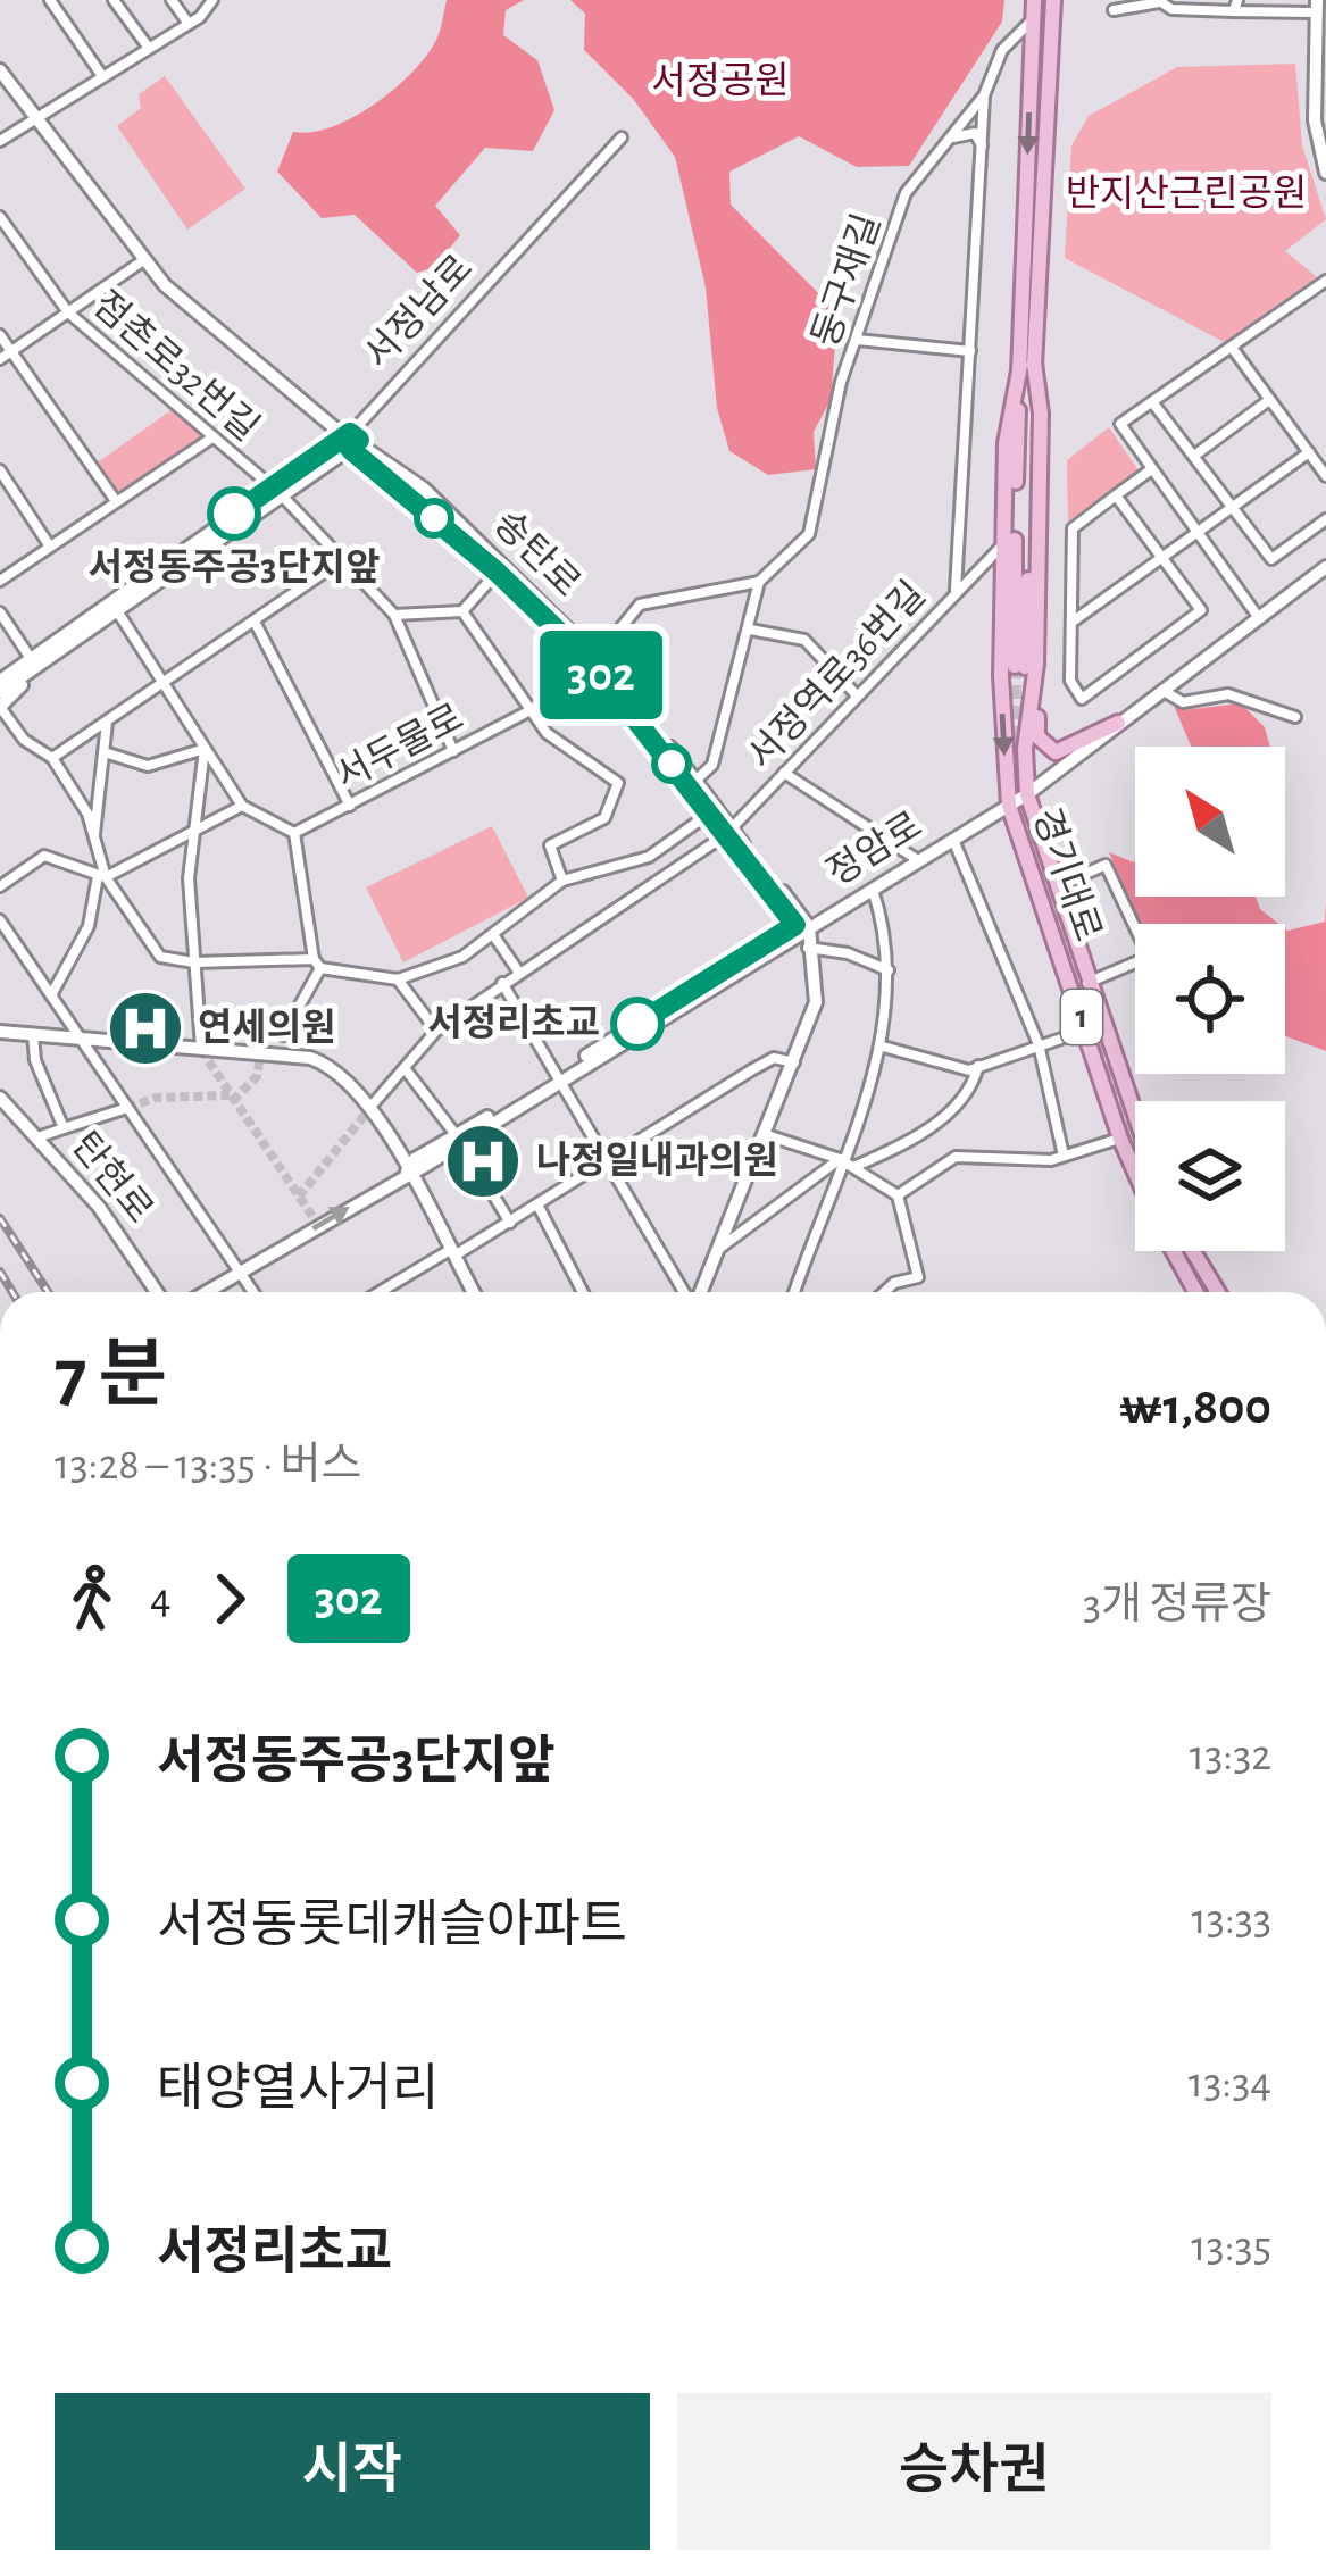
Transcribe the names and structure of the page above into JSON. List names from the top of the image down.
{
  "streets": {
    "main road": ["경기대로", "1"],
    "street": [
      "둥구재길",
      "서정남로",
      "점촌로32번길",
      "송탄로",
      "서정역로36번길",
      "서두물로",
      "정암로",
      "탄현로"
    ]
  },
  "crossings": [
    ["둥구재길", "경기대로"],
    ["서정남로", "점촌로32번길"],
    ["서정남로", "송탄로"],
    ["송탄로", "서정역로36번길"],
    ["송탄로", "서두물로"],
    ["송탄로", "정암로"],
    ["서정역로36번길", "경기대로"],
    ["정암로", "경기대로"]
  ],
  "parks": ["서정공원", "반지산근린공원"],
  "places": {
    "other": ["서정동주공3단지앞", "서정리초교"],
    "hospital": ["연세의원", "나정일내과의원"]
  },
  "lines": ["bus line 302"],
  "north": "top left",
  "page": {
    "on_map": "302",
    "heading": ["7 분", "13:28 – 13:35 · 버스", "₩1,800"],
    "legs": ["4", "302", "3개 정류장"],
    "list": [
      {
        "name": "서정동주공3단지앞",
        "value": "13:32"
      },
      {
        "name": "서정동롯데캐슬아파트",
        "value": "13:33"
      },
      {
        "name": "태양열사거리",
        "value": "13:34"
      },
      {
        "name": "서정리초교",
        "value": "13:35"
      }
    ],
    "buttons": ["시작", "승차권"]
  }
}
